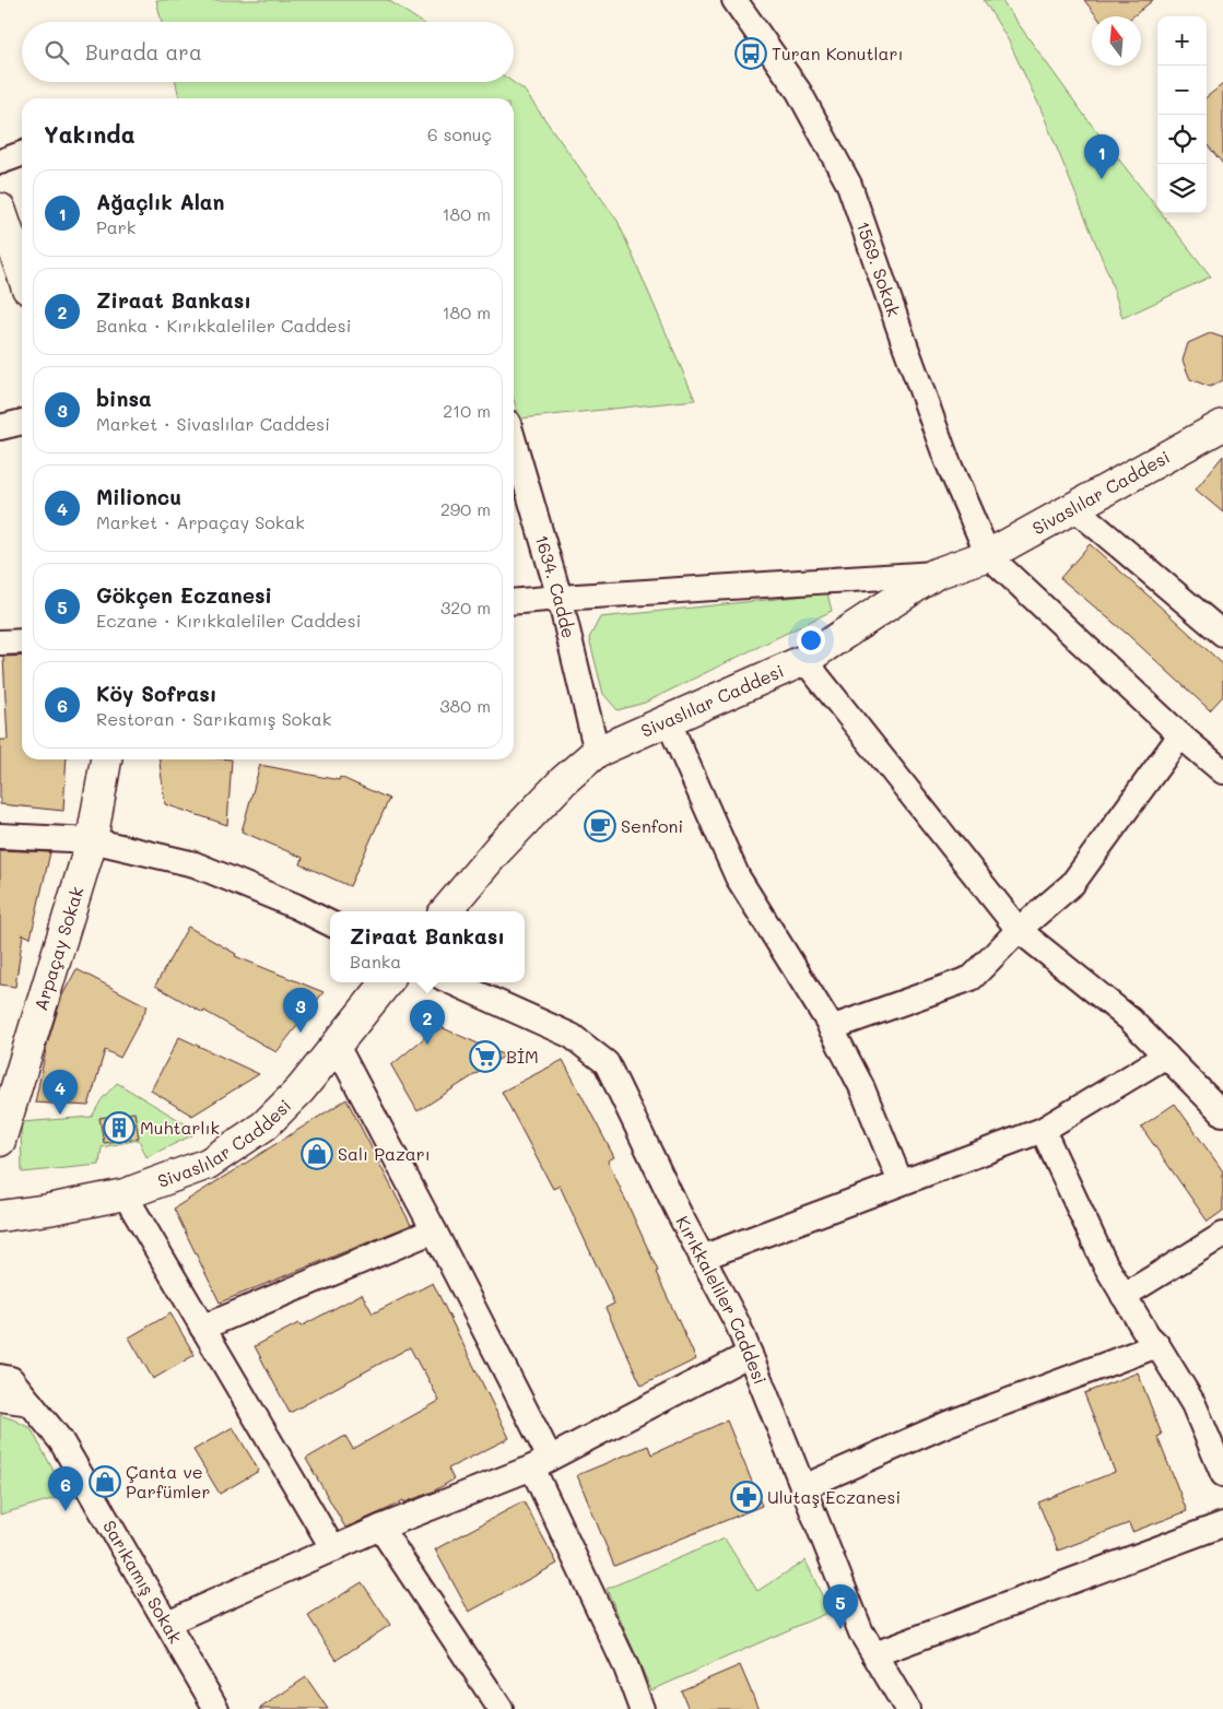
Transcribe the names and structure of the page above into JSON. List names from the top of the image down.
{
  "streets": {
    "main road": ["Sivaslılar Caddesi", "Arpaçay Sokak"],
    "street": [
      "1569. Sokak",
      "1634. Cadde",
      "Kırıkkaleliler Caddesi",
      "Sarıkamış Sokak"
    ]
  },
  "crossings": [
    ["1569. Sokak", "Sivaslılar Caddesi"],
    ["Sivaslılar Caddesi", "1634. Cadde"]
  ],
  "places": {
    "bus stop": ["Turan Konutları"],
    "cafe": ["Senfoni"],
    "supermarket": ["BİM"],
    "building": ["Muhtarlık"],
    "shop": ["Salı Pazarı", "Çanta ve Parfümler"],
    "pharmacy": ["Ulutaş Eczanesi"]
  },
  "north": "top",
  "page": {
    "map_buttons": ["+", "−"],
    "search": "Burada ara",
    "heading": ["Yakında", "6 sonuç"],
    "pins": [
      "1",
      "3",
      "2",
      "4",
      "6",
      "5"
    ],
    "list": [
      {
        "mark": "1",
        "name": "Ağaçlık Alan",
        "note": "Park",
        "value": "180 m"
      },
      {
        "mark": "2",
        "name": "Ziraat Bankası",
        "note": "Banka · Kırıkkaleliler Caddesi",
        "value": "180 m"
      },
      {
        "mark": "3",
        "name": "binsa",
        "note": "Market · Sivaslılar Caddesi",
        "value": "210 m"
      },
      {
        "mark": "4",
        "name": "Milioncu",
        "note": "Market · Arpaçay Sokak",
        "value": "290 m"
      },
      {
        "mark": "5",
        "name": "Gökçen Eczanesi",
        "note": "Eczane · Kırıkkaleliler Caddesi",
        "value": "320 m"
      },
      {
        "mark": "6",
        "name": "Köy Sofrası",
        "note": "Restoran · Sarıkamış Sokak",
        "value": "380 m"
      }
    ],
    "popup": ["Ziraat Bankası", "Banka"]
  }
}
